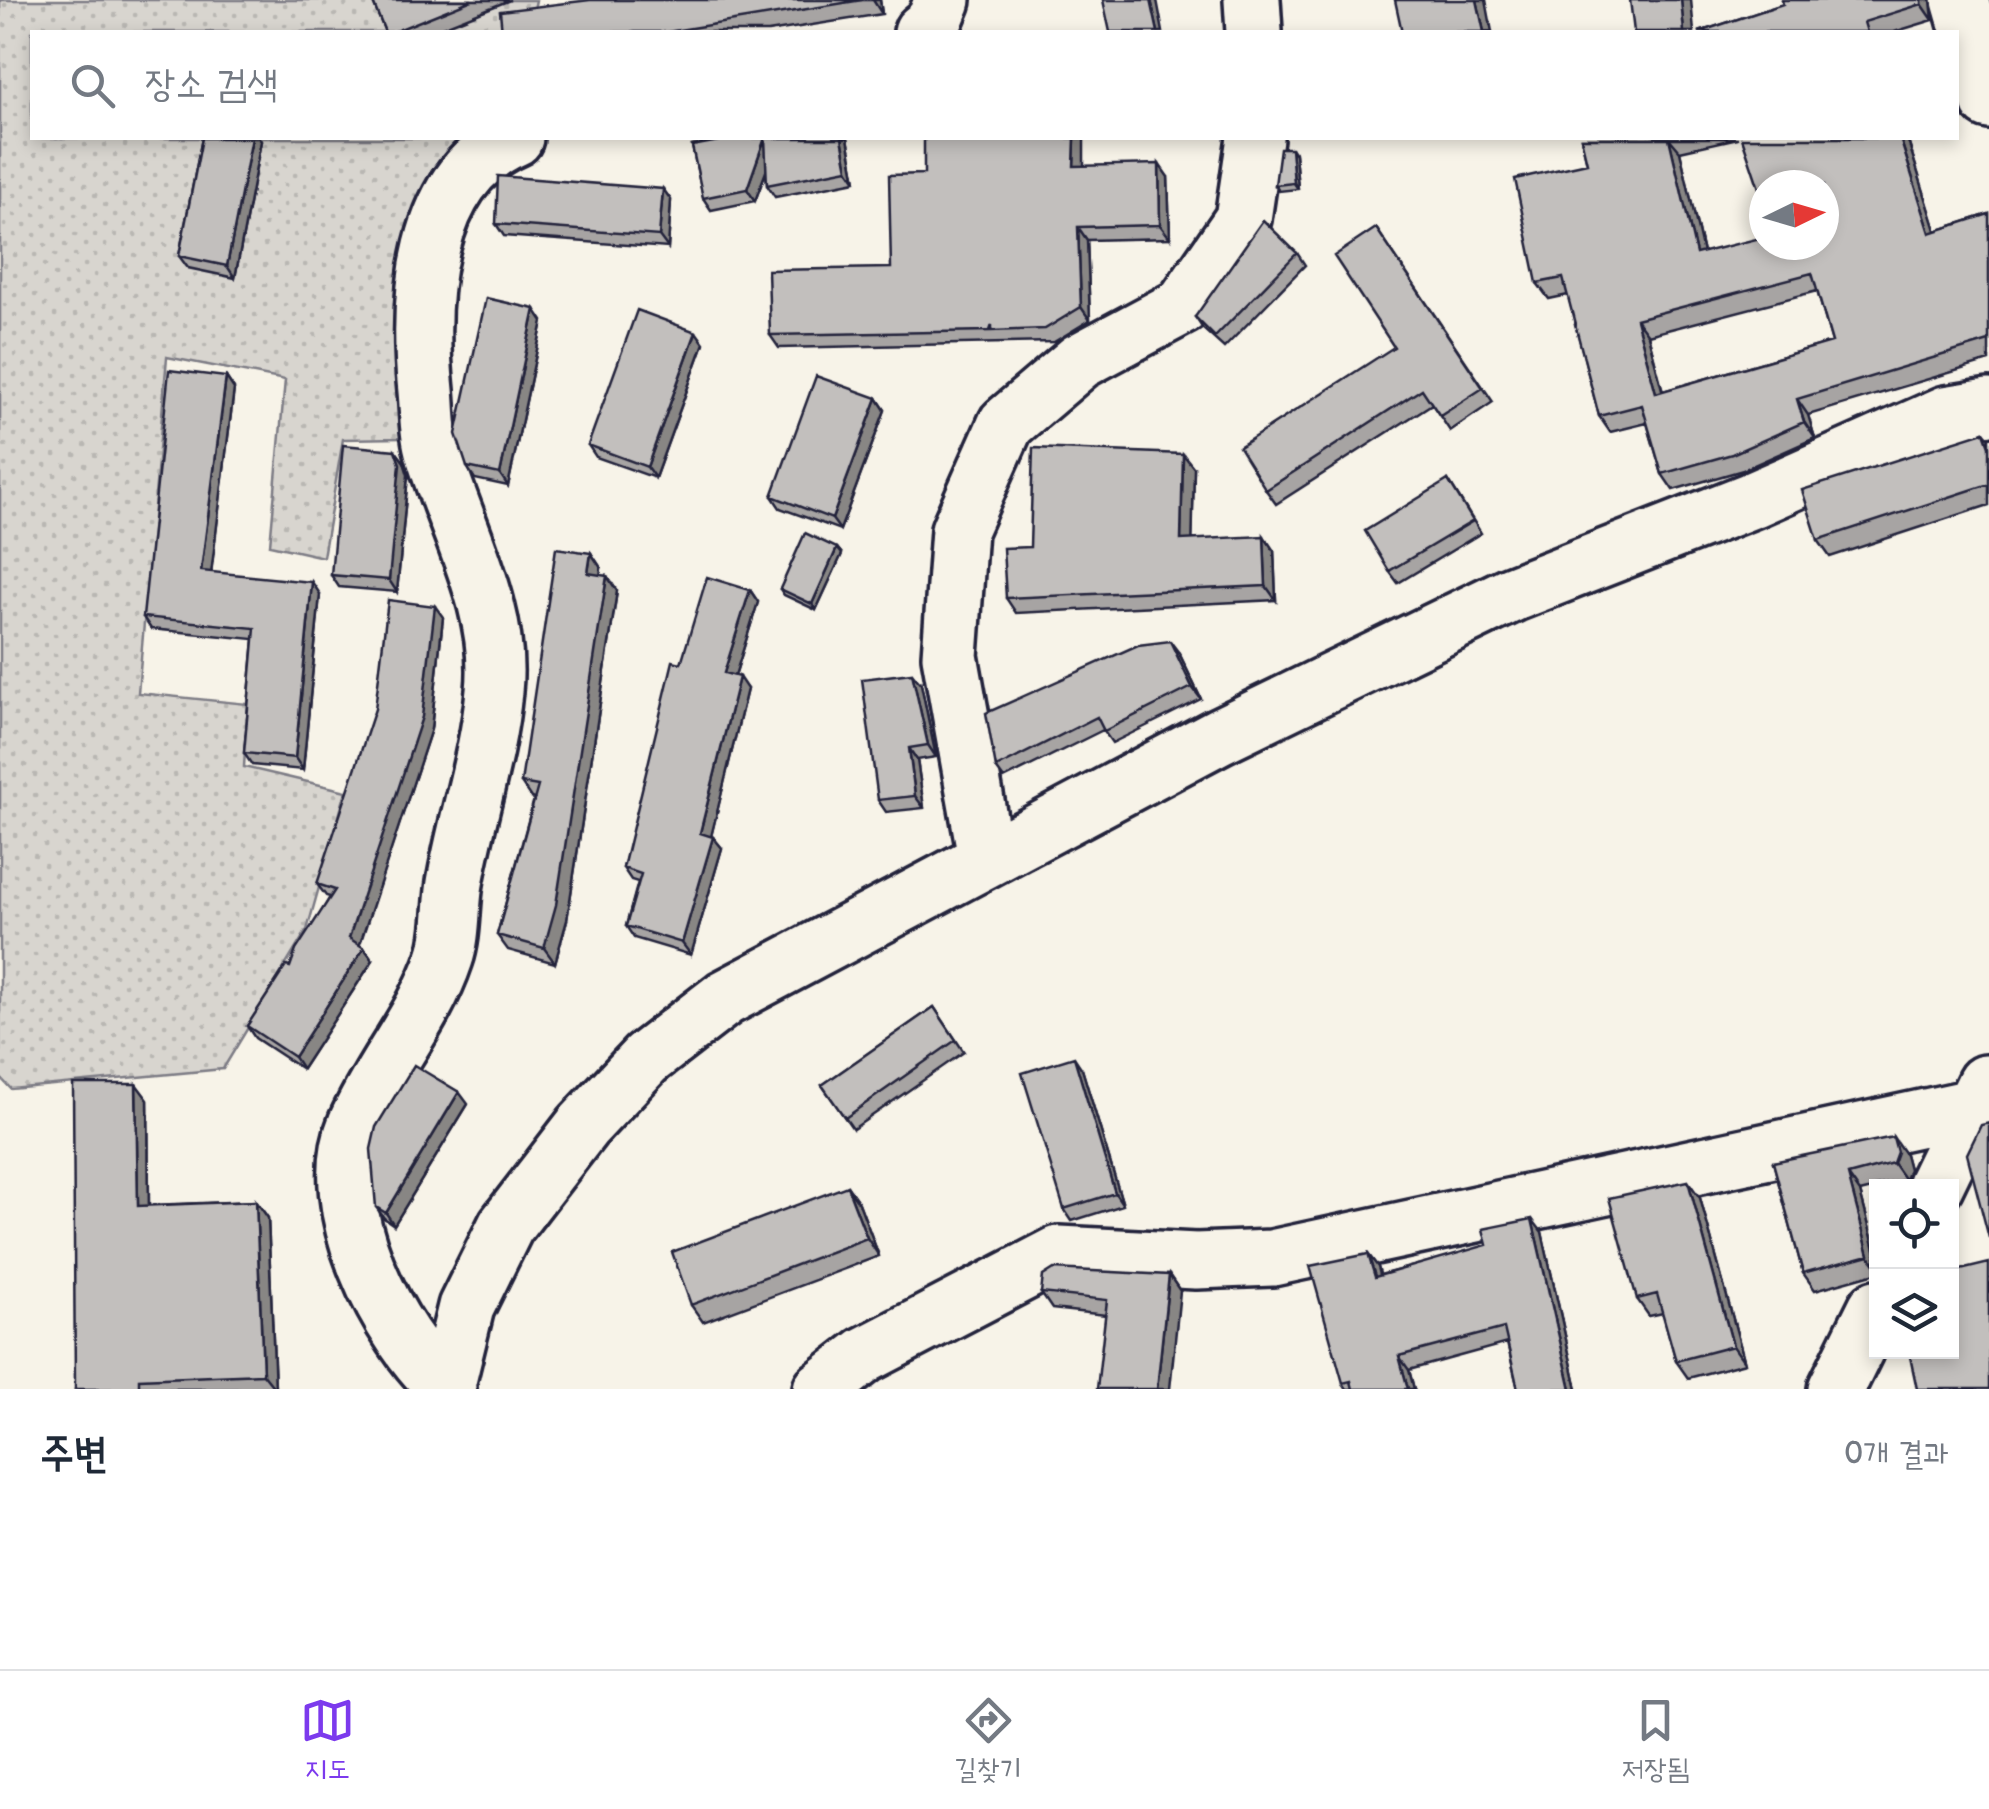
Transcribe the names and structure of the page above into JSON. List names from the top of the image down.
{
  "north": "right",
  "page": {
    "search": "장소 검색",
    "heading": ["주변", "0개 결과"],
    "nav": ["지도", "길찾기", "저장됨"]
  }
}
